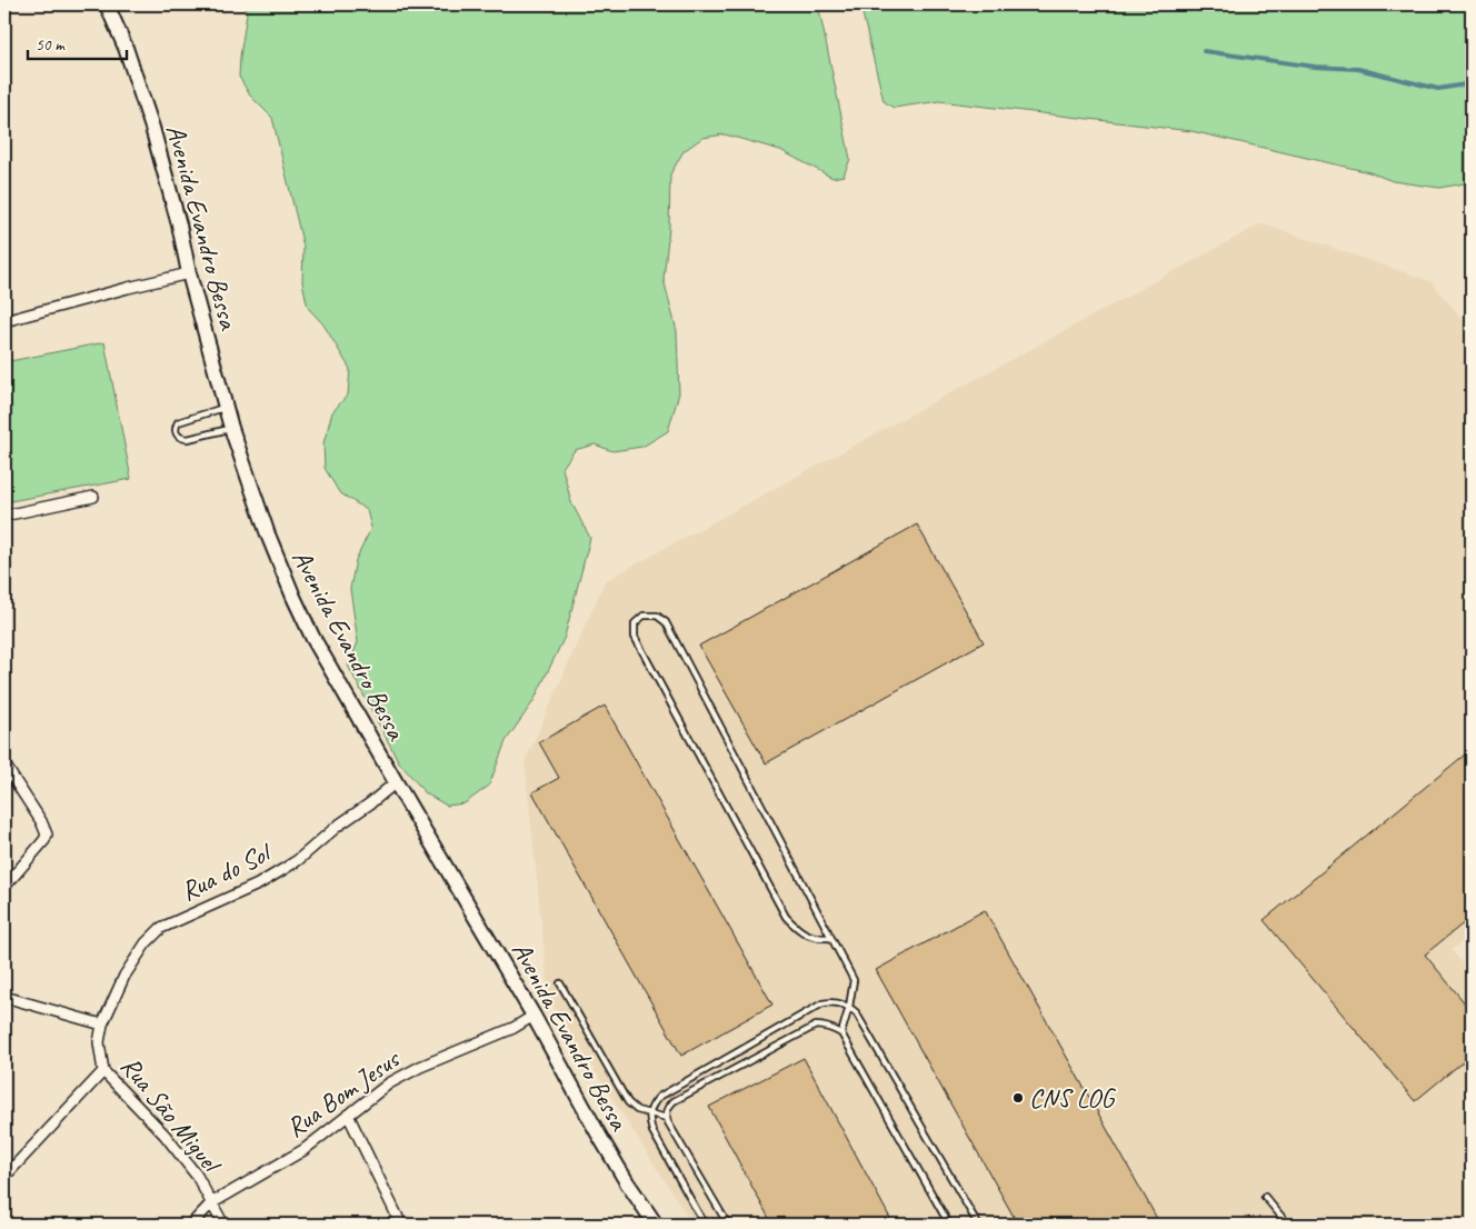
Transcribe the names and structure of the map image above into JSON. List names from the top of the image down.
{
  "streets": {
    "main road": ["Avenida Evandro Bessa"],
    "street": ["Rua do Sol", "Rua Bom Jesus", "Rua São Miguel"]
  },
  "crossings": [
    ["Avenida Evandro Bessa", "Rua do Sol"],
    ["Avenida Evandro Bessa", "Rua Bom Jesus"],
    ["Rua do Sol", "Rua São Miguel"],
    ["Rua Bom Jesus", "Rua São Miguel"]
  ],
  "places": ["CNS LOG"],
  "scale_bar": "50 m"
}
